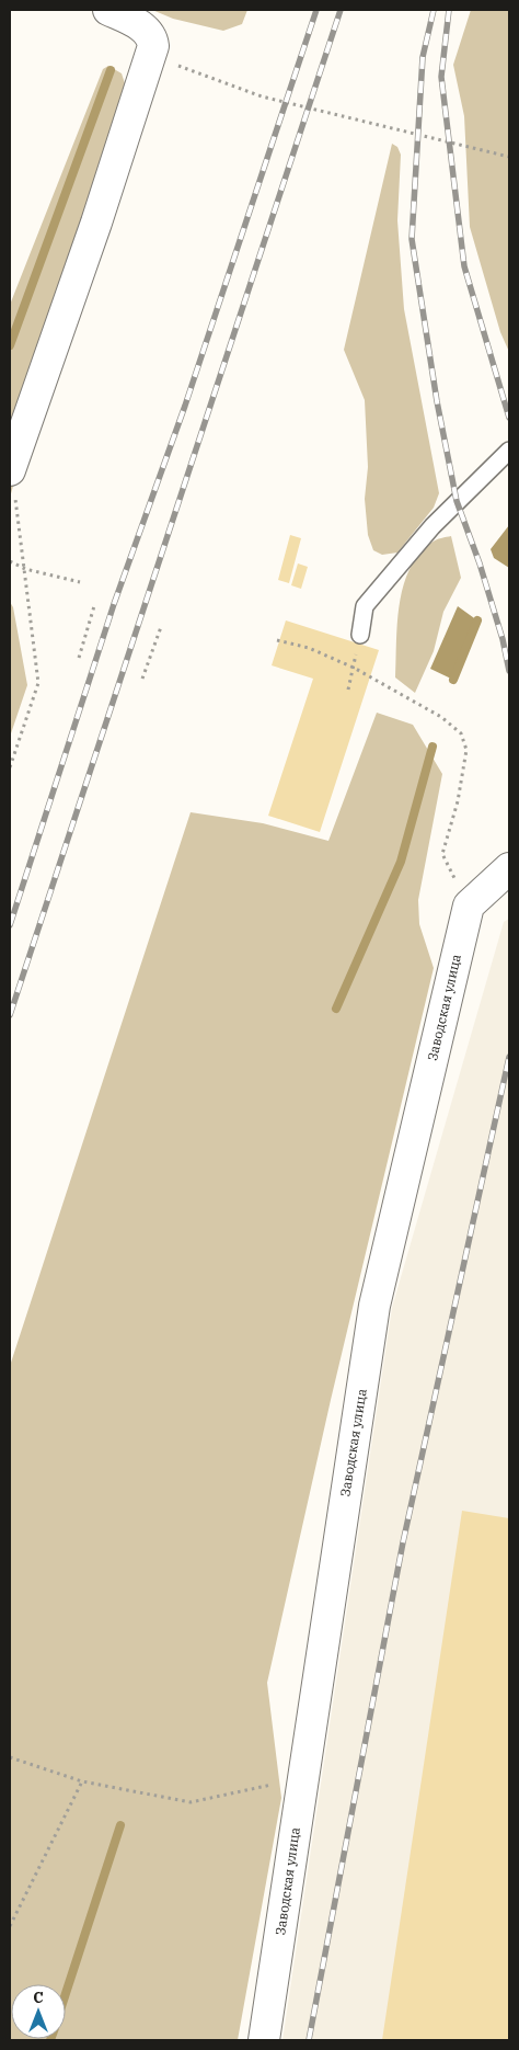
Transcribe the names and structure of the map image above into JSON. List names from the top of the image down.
{
  "streets": {
    "street": ["Заводская улица"]
  },
  "north": "top"
}
